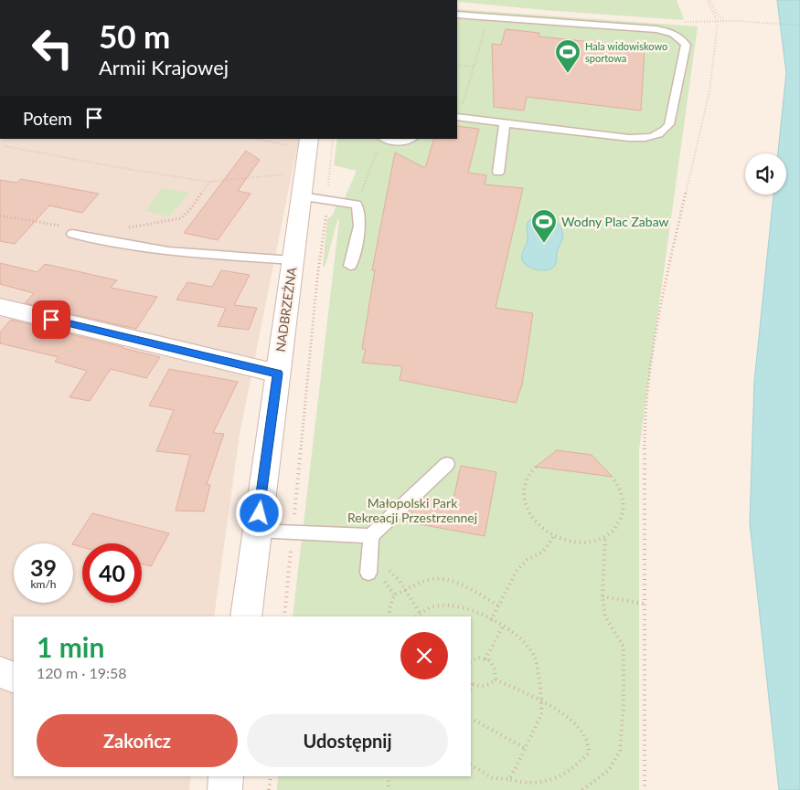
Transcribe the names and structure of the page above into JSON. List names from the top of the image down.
{
  "streets": {
    "street": ["NADBRZEŻNA"]
  },
  "parks": ["Małopolski Park Rekreacji Przestrzennej"],
  "places": {
    "sports": ["Hala widowiskowo sportowa", "Wodny Plac Zabaw"]
  },
  "page": {
    "turn": ["50 m", "Armii Krajowej"],
    "then": "Potem",
    "speed": "39 km/h",
    "limit": "40",
    "heading": ["1 min", "120 m · 19:58"],
    "buttons": ["Zakończ", "Udostępnij"]
  }
}
